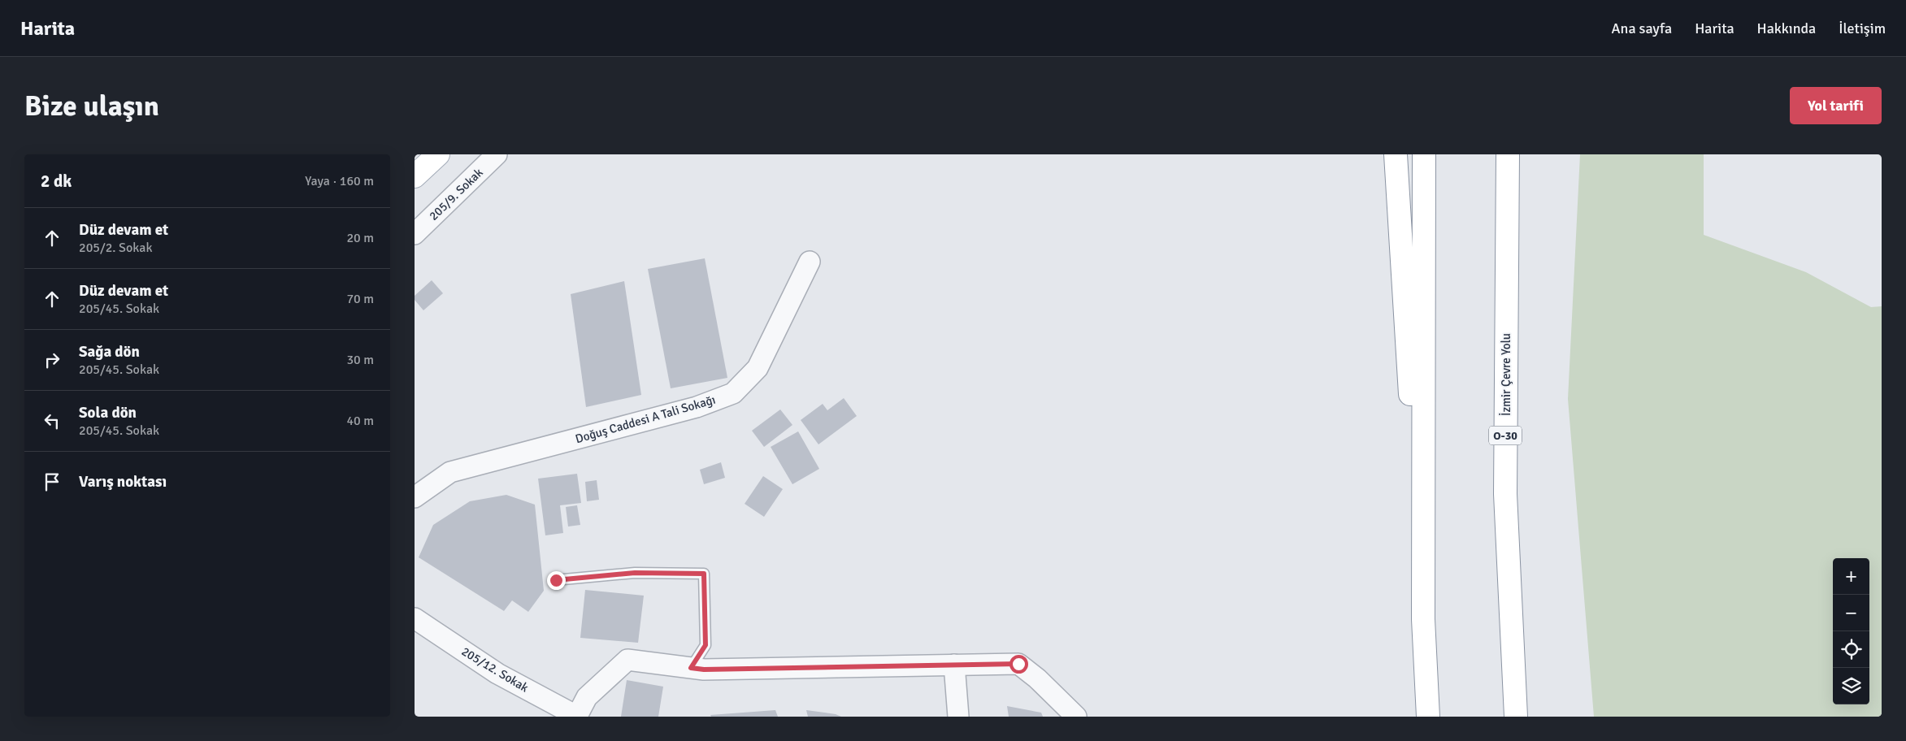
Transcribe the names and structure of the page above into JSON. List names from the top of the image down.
{
  "streets": {
    "main road": ["İzmir Çevre Yolu", "O-30"],
    "street": ["205/9. Sokak", "Doğuş Caddesi A Tali Sokağı", "205/12. Sokak"]
  },
  "page": {
    "header": "Harita",
    "nav": [
      "Ana sayfa",
      "Harita",
      "Hakkında",
      "İletişim"
    ],
    "buttons": "Yol tarifi",
    "title": "Bize ulaşın",
    "heading": ["2 dk", "Yaya · 160 m"],
    "list": [
      ["Düz devam et", "205/2. Sokak", "20 m"],
      ["Düz devam et", "205/45. Sokak", "70 m"],
      ["Sağa dön", "205/45. Sokak", "30 m"],
      ["Sola dön", "205/45. Sokak", "40 m"],
      "Varış noktası"
    ],
    "map_buttons": ["+", "−"]
  }
}
